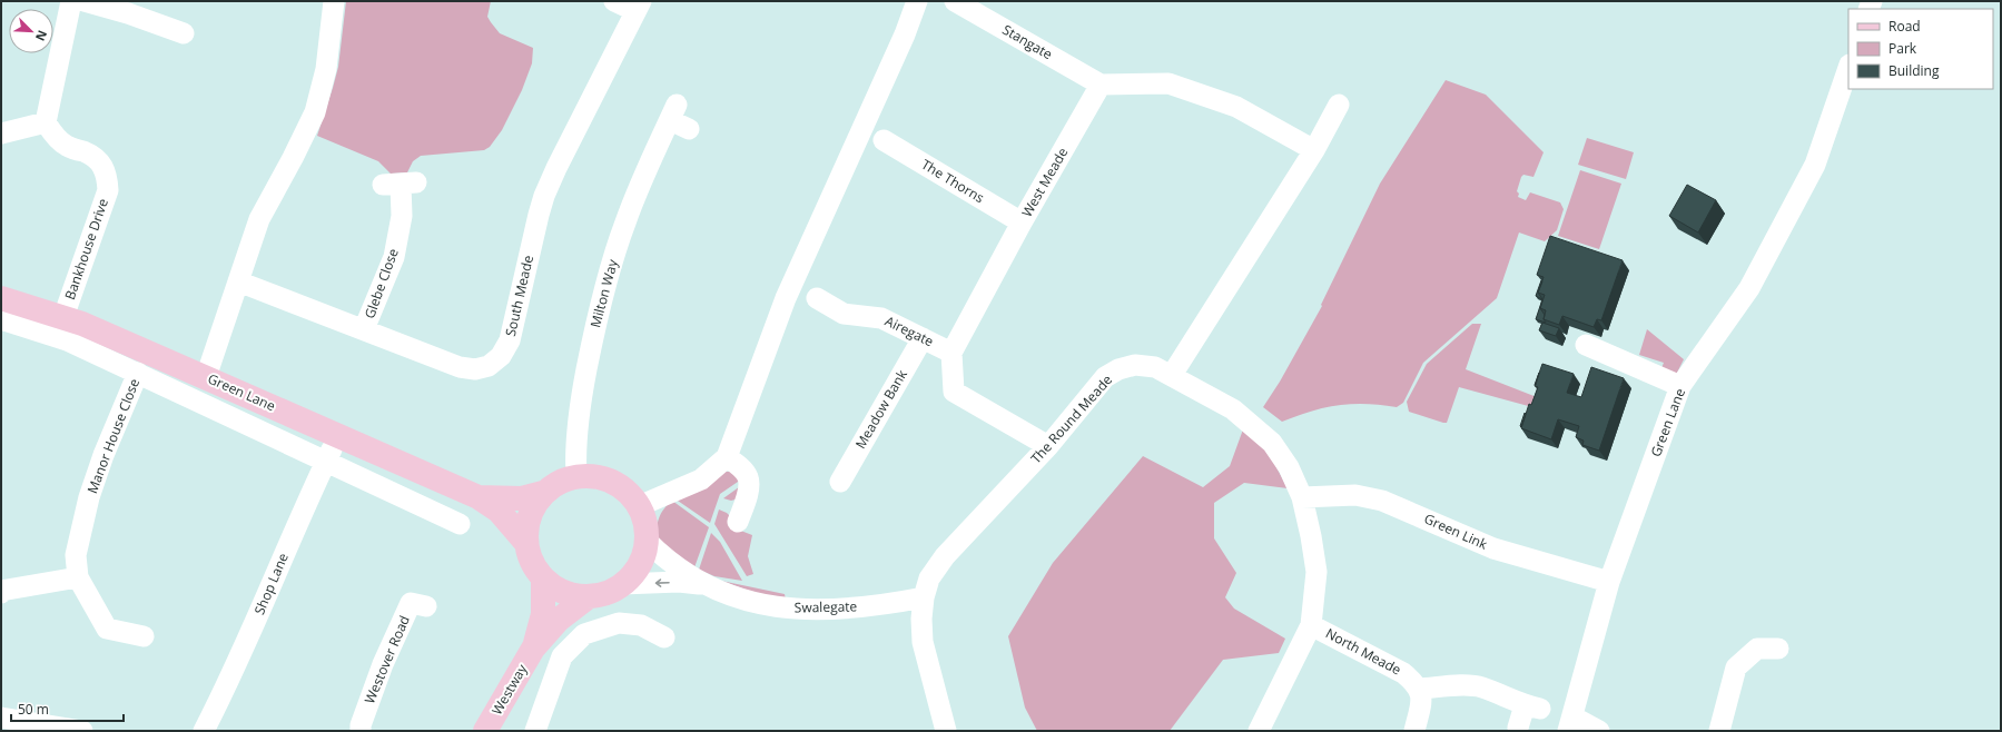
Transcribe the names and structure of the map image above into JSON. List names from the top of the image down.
{
  "streets": {
    "main road": ["Green Lane", "Westway"],
    "street": [
      "Stangate",
      "The Thorns",
      "West Meade",
      "Bankhouse Drive",
      "Glebe Close",
      "Milton Way",
      "South Meade",
      "Airegate",
      "Meadow Bank",
      "The Round Meade",
      "Manor House Close",
      "Green Link",
      "Shop Lane",
      "Swalegate",
      "North Meade",
      "Westover Road"
    ]
  },
  "crossings": [
    ["Stangate", "West Meade"],
    ["The Thorns", "West Meade"],
    ["West Meade", "Airegate"],
    ["West Meade", "The Round Meade"],
    ["Bankhouse Drive", "Green Lane"],
    ["Glebe Close", "South Meade"],
    ["Milton Way", "Green Lane"],
    ["Milton Way", "Swalegate"],
    ["Milton Way", "Westway"],
    ["Airegate", "Meadow Bank"],
    ["Green Lane", "Green Link"],
    ["Green Lane", "Shop Lane"],
    ["Green Lane", "Swalegate"],
    ["Green Lane", "Westway"],
    ["The Round Meade", "Green Link"],
    ["The Round Meade", "Swalegate"],
    ["The Round Meade", "North Meade"],
    ["Swalegate", "Westway"]
  ],
  "legend": ["Road", "Park", "Building"],
  "scale_bar": "50 m",
  "north": "bottom right"
}
